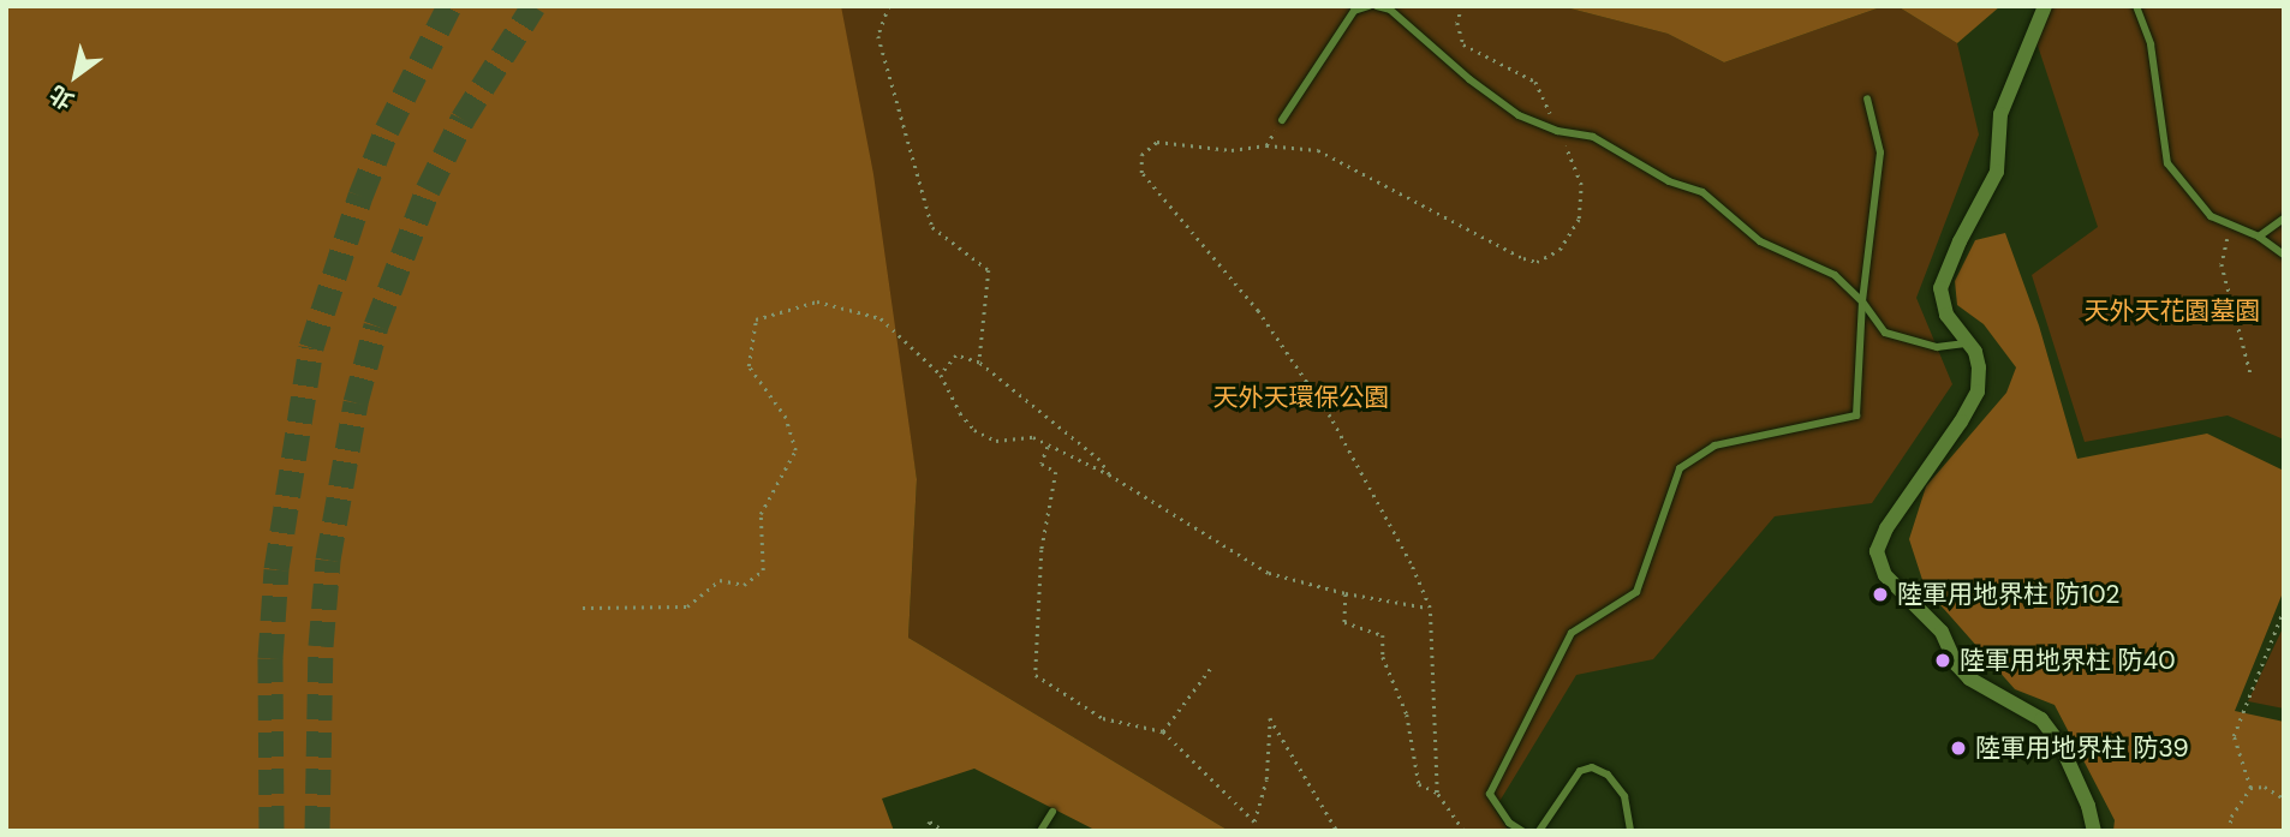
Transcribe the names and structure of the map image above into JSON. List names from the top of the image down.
{
  "parks": ["天外天花園墓園", "天外天環保公園"],
  "places": ["陸軍用地界柱 防102", "陸軍用地界柱 防40", "陸軍用地界柱 防39"],
  "north": "bottom left"
}
